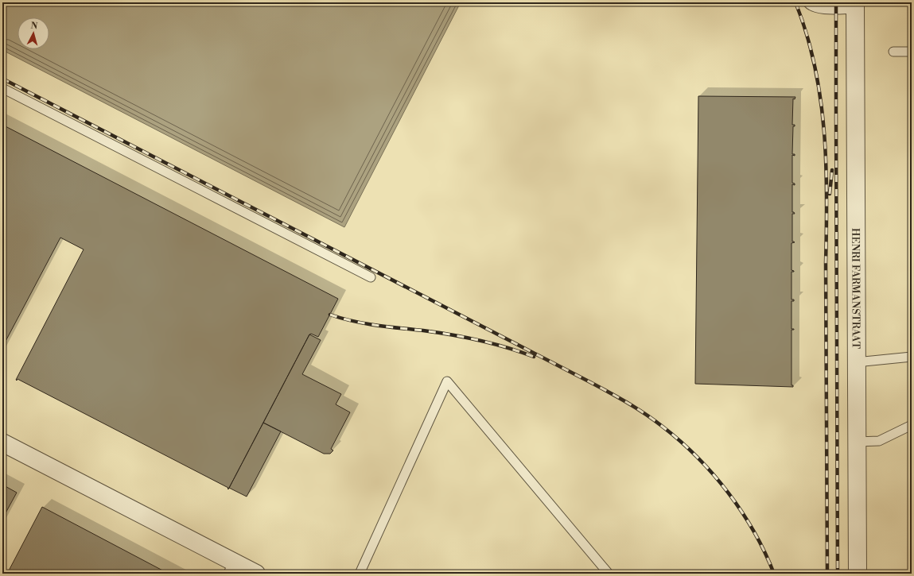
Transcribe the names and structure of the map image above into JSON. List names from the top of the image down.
{
  "streets": {
    "street": ["HENRI FARMANSTRAAT"]
  },
  "north": "top"
}
